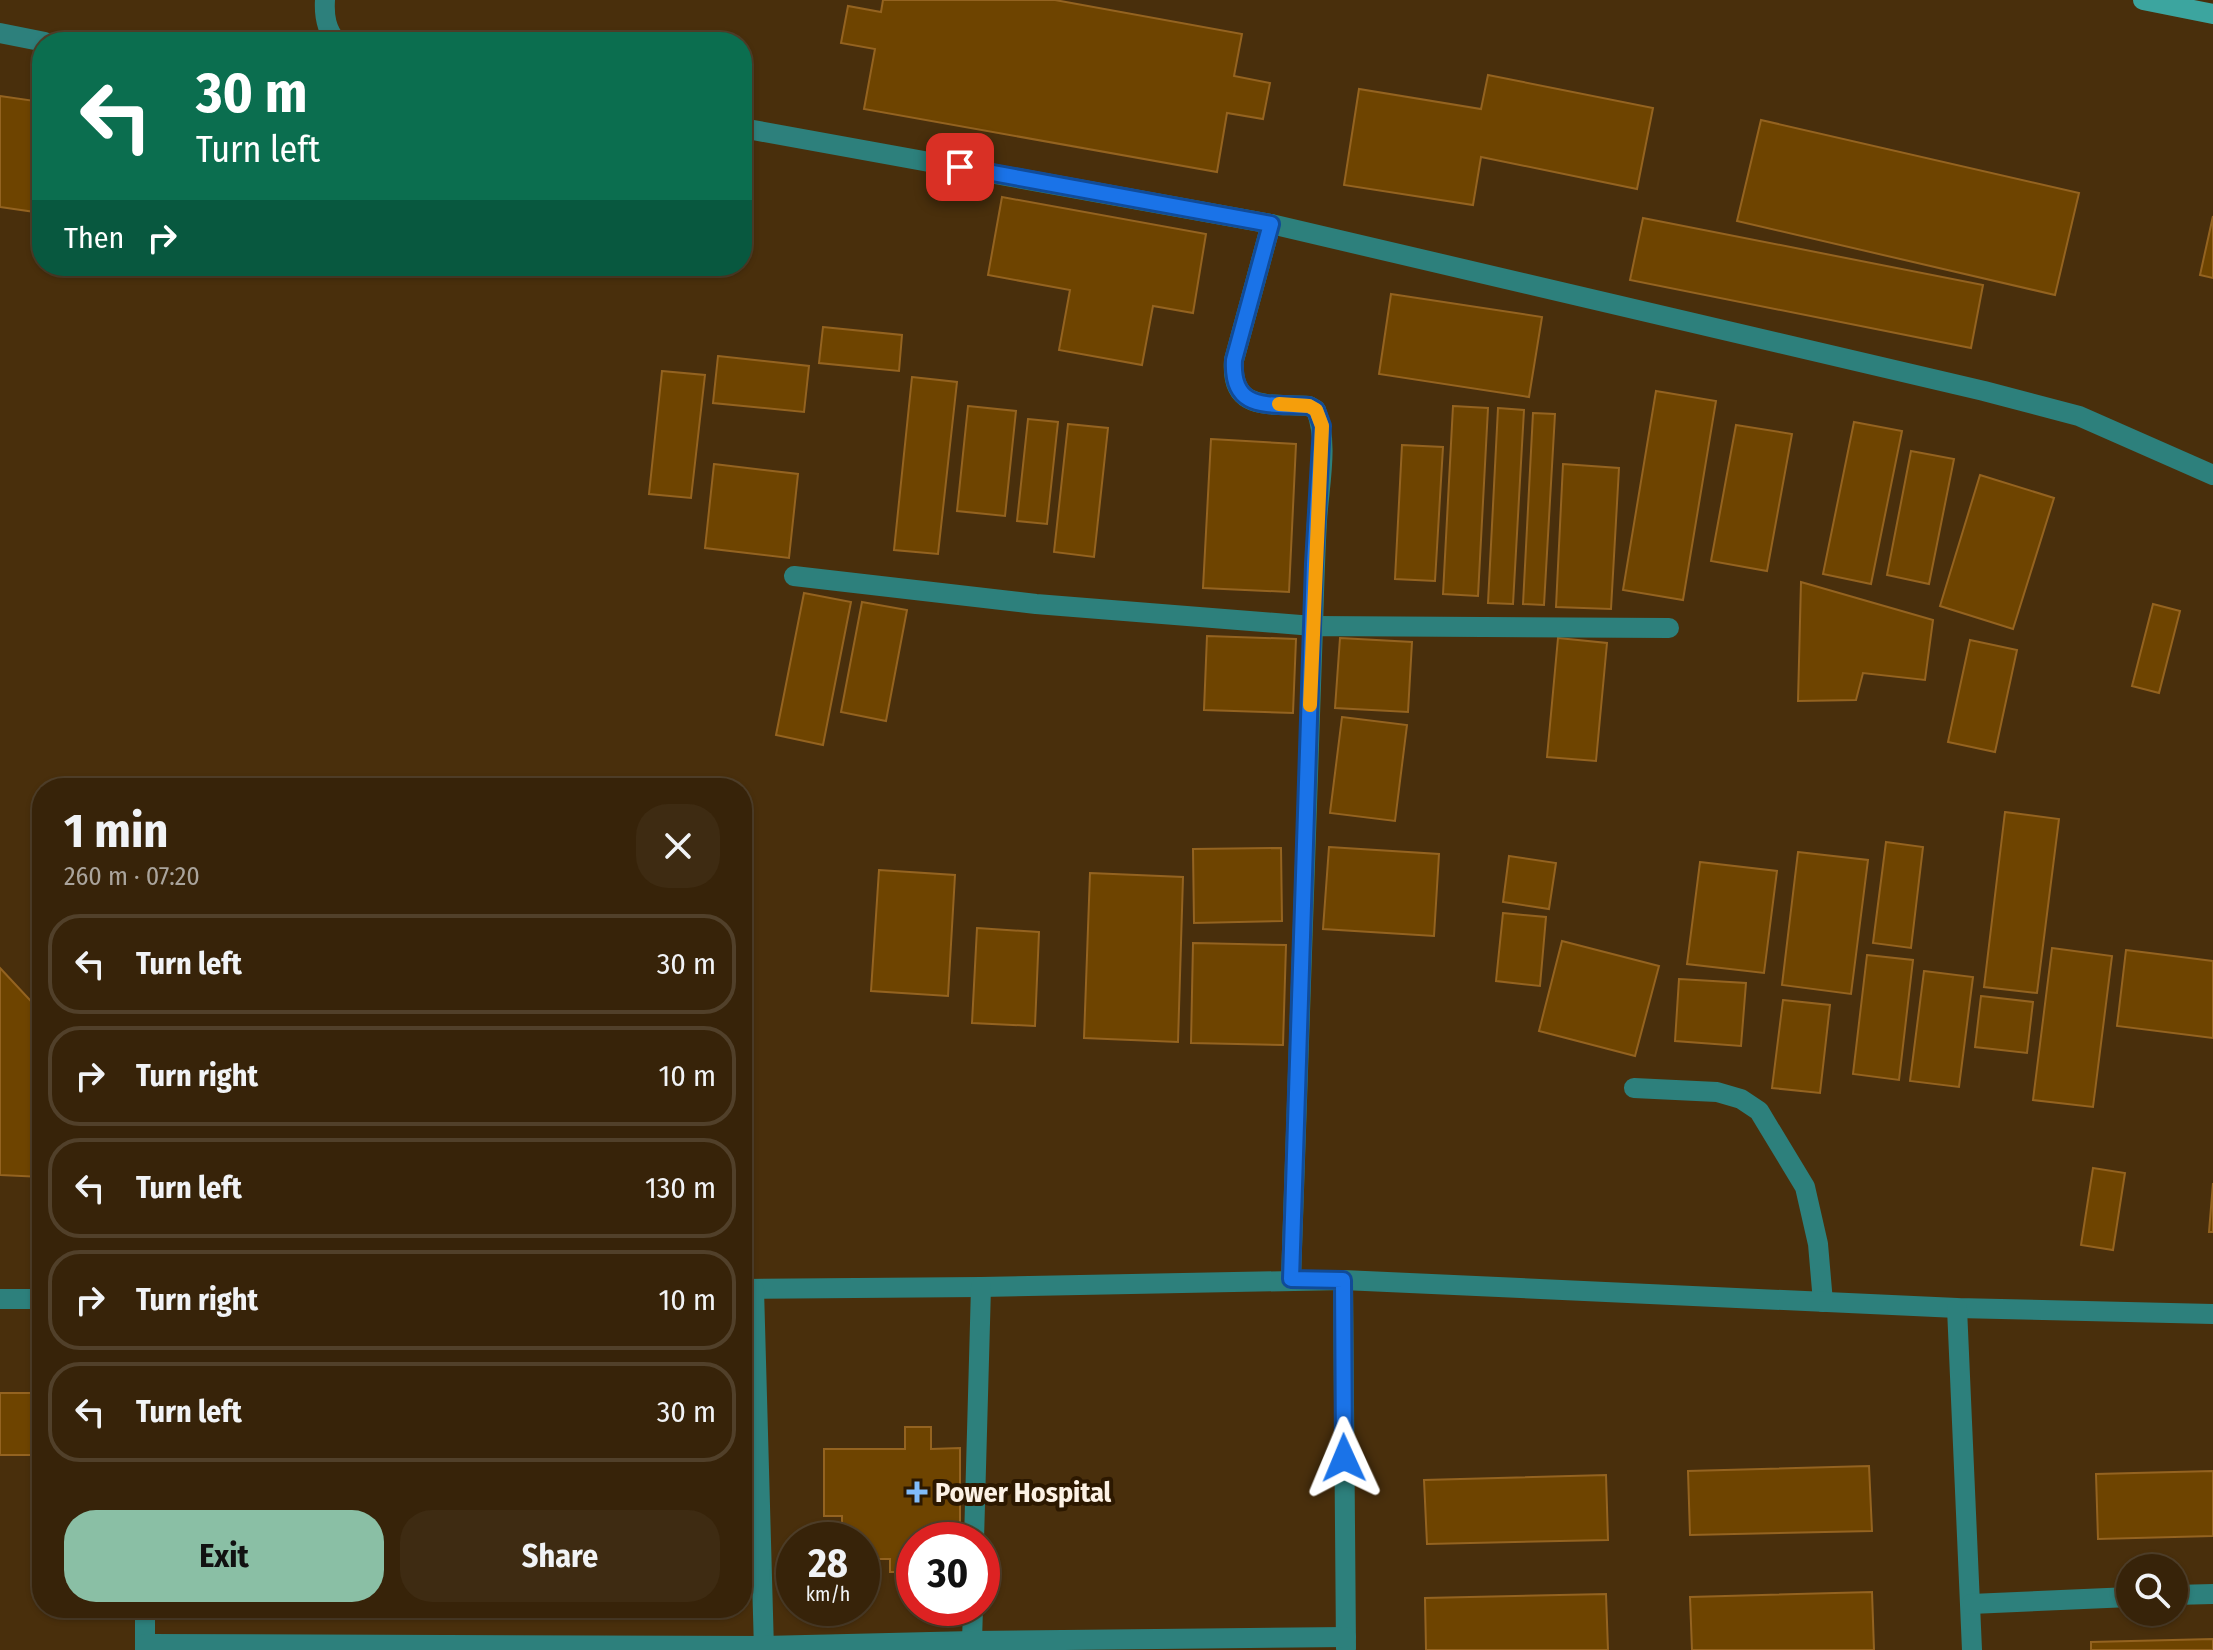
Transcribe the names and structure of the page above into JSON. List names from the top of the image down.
{
  "places": {
    "health": ["Power Hospital"]
  },
  "page": {
    "turn": ["30 m", "Turn left"],
    "then": "Then",
    "heading": ["1 min", "260 m · 07:20"],
    "list": [
      {
        "name": "Turn left",
        "value": "30 m"
      },
      {
        "name": "Turn right",
        "value": "10 m"
      },
      {
        "name": "Turn left",
        "value": "130 m"
      },
      {
        "name": "Turn right",
        "value": "10 m"
      },
      {
        "name": "Turn left",
        "value": "30 m"
      }
    ],
    "buttons": ["Exit", "Share"],
    "speed": "28 km/h",
    "limit": "30"
  }
}
